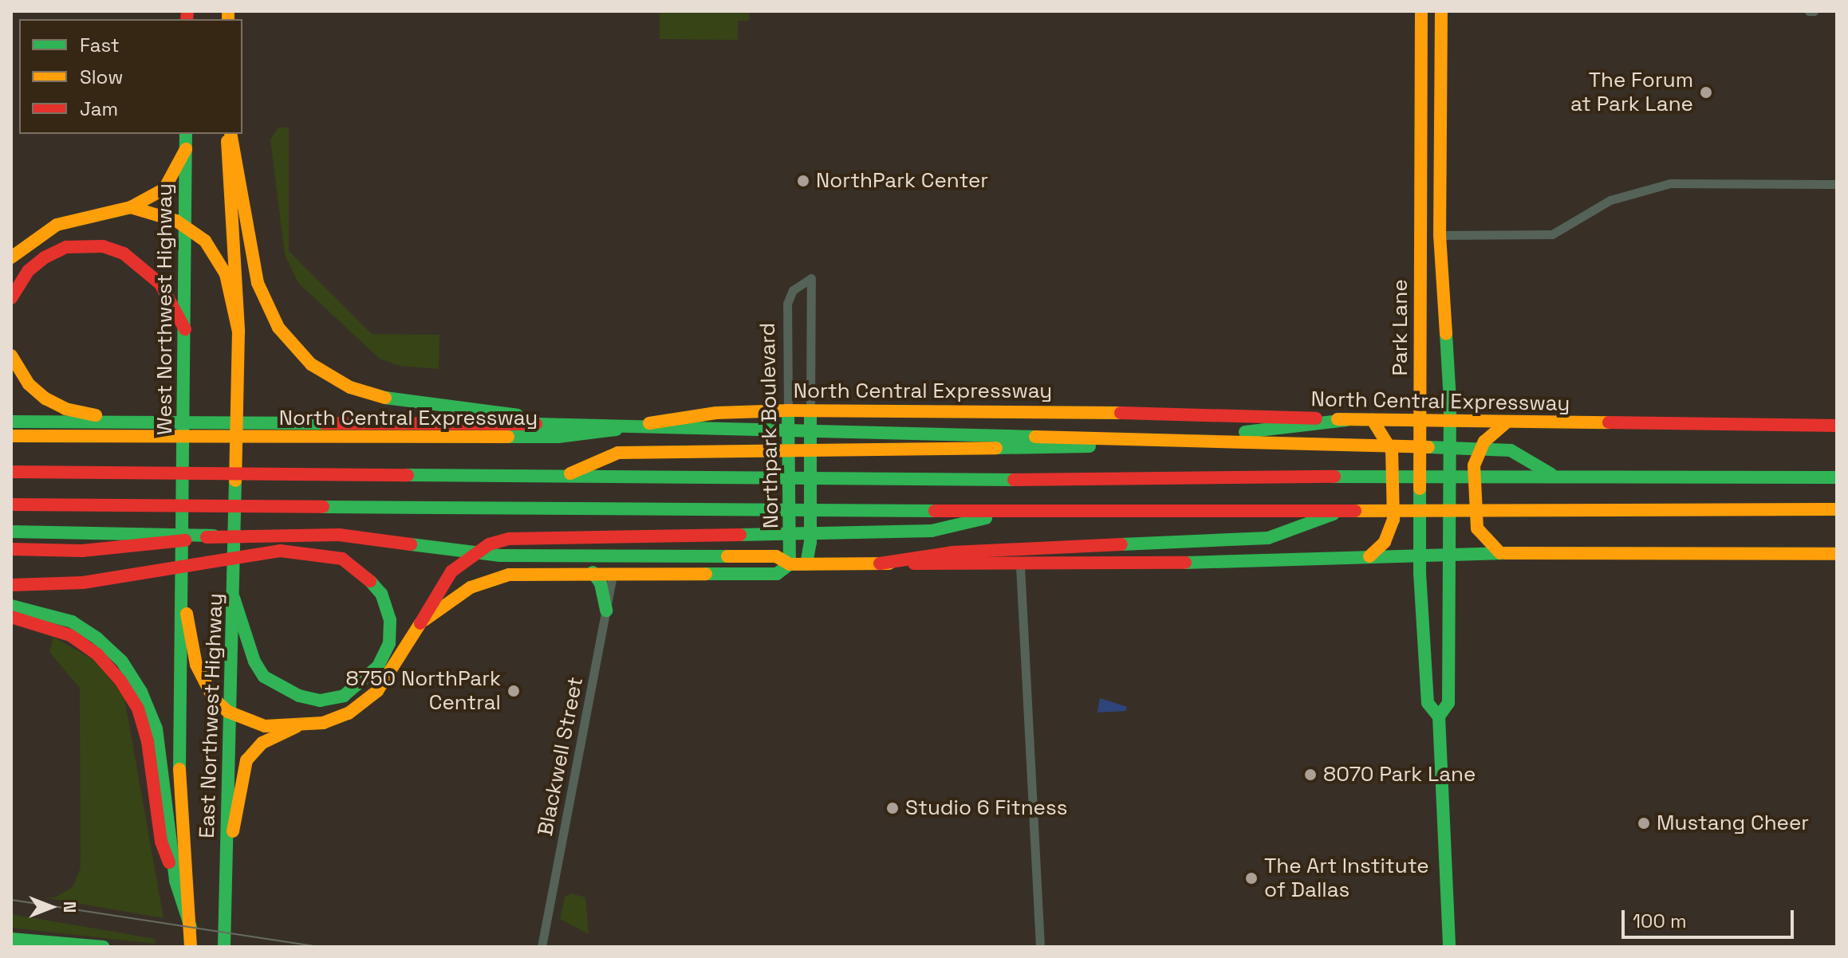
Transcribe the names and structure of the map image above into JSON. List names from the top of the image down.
{
  "streets": {
    "main road": [
      "West Northwest Highway",
      "Park Lane",
      "North Central Expressway",
      "Northpark Boulevard",
      "East Northwest Highway"
    ],
    "street": ["Blackwell Street"]
  },
  "crossings": [
    ["West Northwest Highway", "East Northwest Highway"],
    ["Park Lane", "North Central Expressway"],
    ["North Central Expressway", "Northpark Boulevard"]
  ],
  "places": [
    "The Forum at Park Lane",
    "NorthPark Center",
    "8750 NorthPark Central",
    "8070 Park Lane",
    "Studio 6 Fitness",
    "Mustang Cheer",
    "The Art Institute of Dallas"
  ],
  "legend": ["Fast", "Slow", "Jam"],
  "scale_bar": "100 m",
  "north": "right"
}
